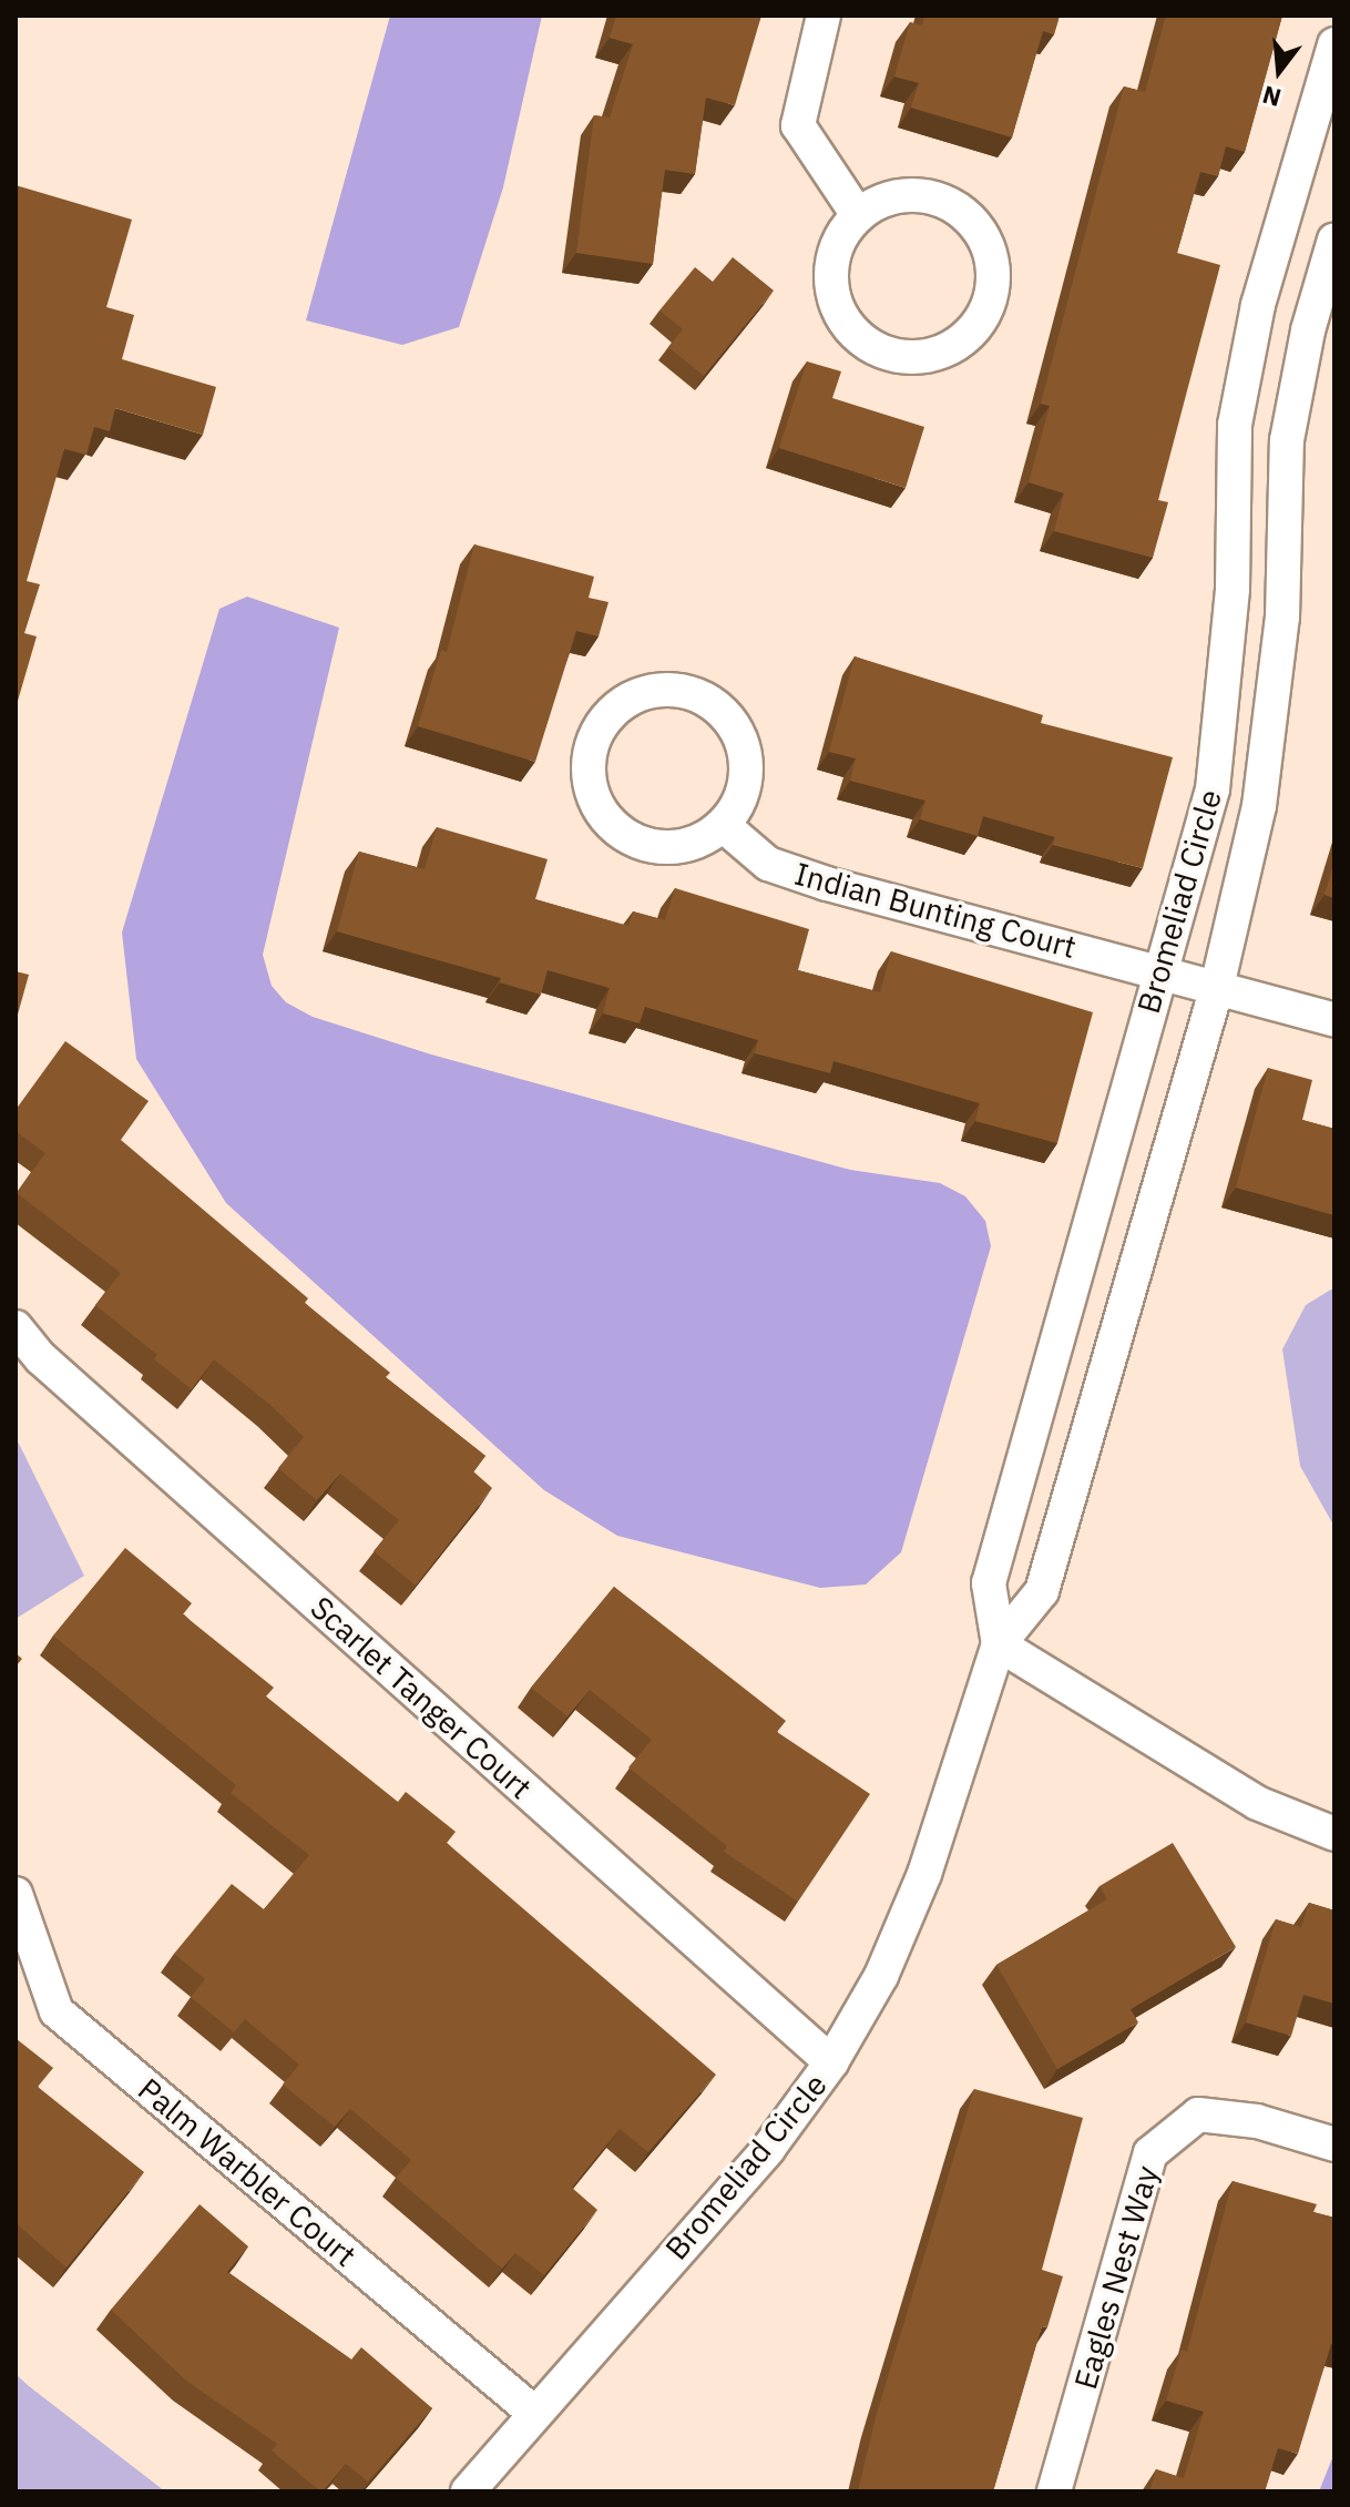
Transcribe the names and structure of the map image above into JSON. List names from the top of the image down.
{
  "streets": {
    "street": [
      "Bromeliad Circle",
      "Indian Bunting Court",
      "Scarlet Tanger Court",
      "Palm Warbler Court",
      "Eagles Nest Way"
    ]
  },
  "crossings": [
    ["Bromeliad Circle", "Indian Bunting Court"],
    ["Bromeliad Circle", "Scarlet Tanger Court"],
    ["Bromeliad Circle", "Palm Warbler Court"]
  ],
  "north": "bottom"
}
